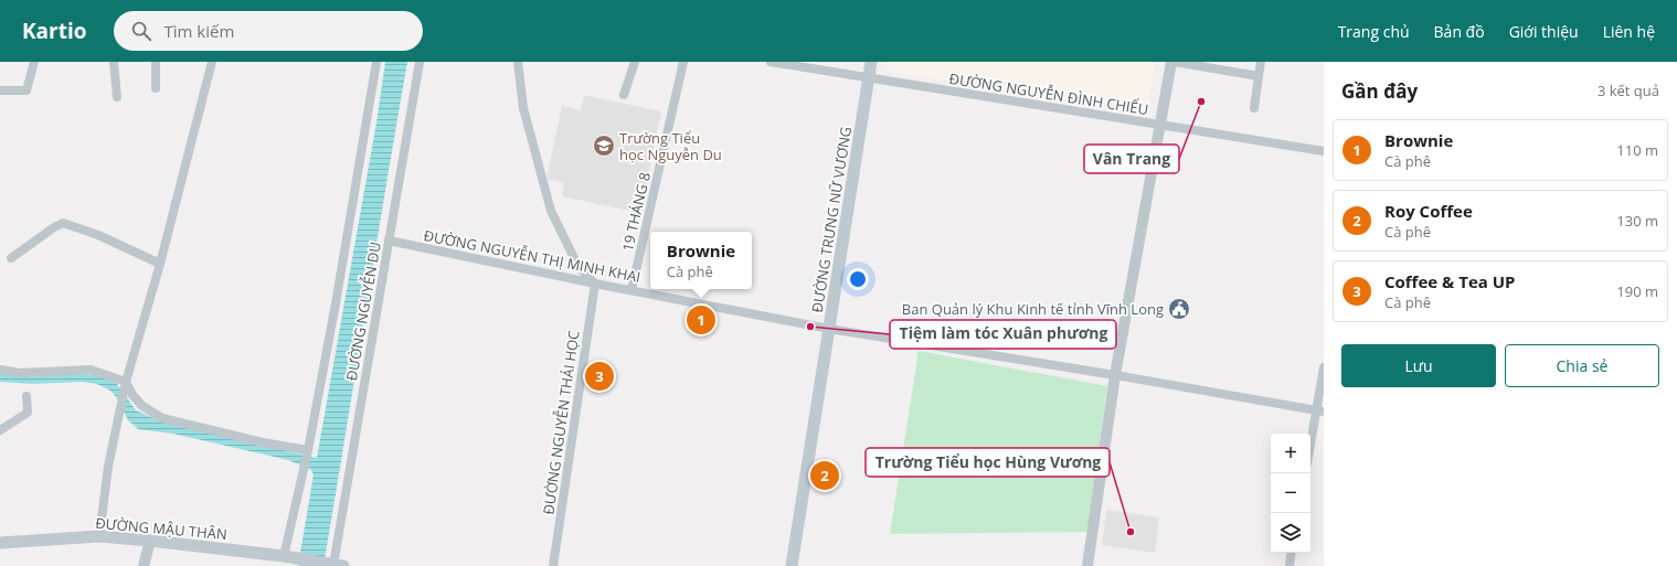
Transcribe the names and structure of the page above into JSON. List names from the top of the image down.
{
  "streets": {
    "main road": ["ĐƯỜNG TRƯNG NỮ VƯƠNG", "ĐƯỜNG MẬU THÂN"],
    "street": [
      "ĐƯỜNG NGUYỄN ĐÌNH CHIỂU",
      "19 THÁNG 8",
      "ĐƯỜNG NGUYỄN THỊ MINH KHAI",
      "ĐƯỜNG NGUYỄN DU",
      "ĐƯỜNG NGUYỄN THÁI HỌC"
    ]
  },
  "crossings": [
    ["ĐƯỜNG NGUYỄN ĐÌNH CHIỂU", "ĐƯỜNG TRƯNG NỮ VƯƠNG"],
    ["19 THÁNG 8", "ĐƯỜNG NGUYỄN THỊ MINH KHAI"],
    ["ĐƯỜNG TRƯNG NỮ VƯƠNG", "ĐƯỜNG NGUYỄN THỊ MINH KHAI"],
    ["ĐƯỜNG NGUYỄN THỊ MINH KHAI", "ĐƯỜNG NGUYỄN DU"],
    ["ĐƯỜNG NGUYỄN THỊ MINH KHAI", "ĐƯỜNG NGUYỄN THÁI HỌC"],
    ["ĐƯỜNG NGUYỄN DU", "ĐƯỜNG MẬU THÂN"]
  ],
  "places": {
    "other": ["Vân Trang", "Tiệm làm tóc Xuân phương", "Trường Tiểu học Hùng Vương"],
    "school or university": ["Trường Tiểu học Nguyễn Du"],
    "public building": ["Ban Quản lý Khu Kinh tế tỉnh Vĩnh Long"]
  },
  "page": {
    "header": "Kartio",
    "search": "Tìm kiếm",
    "nav": [
      "Trang chủ",
      "Bản đồ",
      "Giới thiệu",
      "Liên hệ"
    ],
    "heading": ["Gần đây", "3 kết quả"],
    "list": [
      {
        "mark": "1",
        "name": "Brownie",
        "note": "Cà phê",
        "value": "110 m"
      },
      {
        "mark": "2",
        "name": "Roy Coffee",
        "note": "Cà phê",
        "value": "130 m"
      },
      {
        "mark": "3",
        "name": "Coffee & Tea UP",
        "note": "Cà phê",
        "value": "190 m"
      }
    ],
    "popup": ["Brownie", "Cà phê"],
    "pins": ["1", "3", "2"],
    "buttons": ["Lưu", "Chia sẻ"],
    "map_buttons": ["+", "−"]
  }
}
